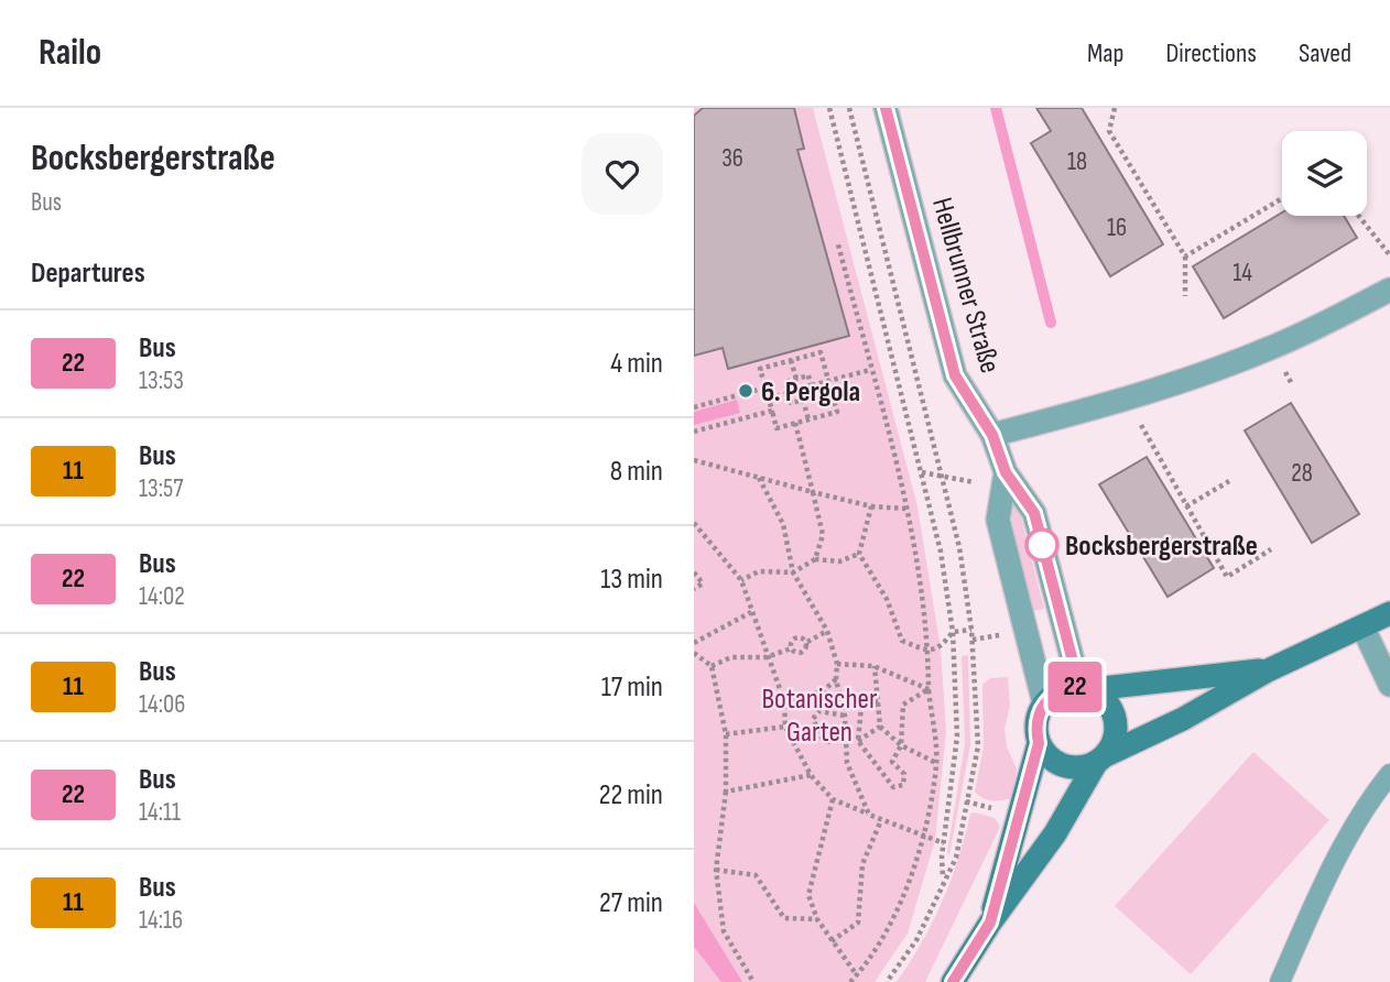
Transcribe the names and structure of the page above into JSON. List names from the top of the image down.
{
  "streets": {
    "street": ["Hellbrunner Straße"]
  },
  "parks": ["Botanischer Garten"],
  "places": ["6. Pergola", "Bocksbergerstraße"],
  "lines": ["bus line 22"],
  "house_numbers": [
    "36",
    "18",
    "16",
    "14",
    "28"
  ],
  "page": {
    "header": "Railo",
    "nav": ["Map", "Directions", "Saved"],
    "heading": [
      ["Bocksbergerstraße", "Bus"],
      "Departures"
    ],
    "on_map": "22",
    "list": [
      {
        "mark": "22",
        "name": "Bus",
        "note": "13:53",
        "value": "4 min"
      },
      {
        "mark": "11",
        "name": "Bus",
        "note": "13:57",
        "value": "8 min"
      },
      {
        "mark": "22",
        "name": "Bus",
        "note": "14:02",
        "value": "13 min"
      },
      {
        "mark": "11",
        "name": "Bus",
        "note": "14:06",
        "value": "17 min"
      },
      {
        "mark": "22",
        "name": "Bus",
        "note": "14:11",
        "value": "22 min"
      },
      {
        "mark": "11",
        "name": "Bus",
        "note": "14:16",
        "value": "27 min"
      }
    ]
  }
}
